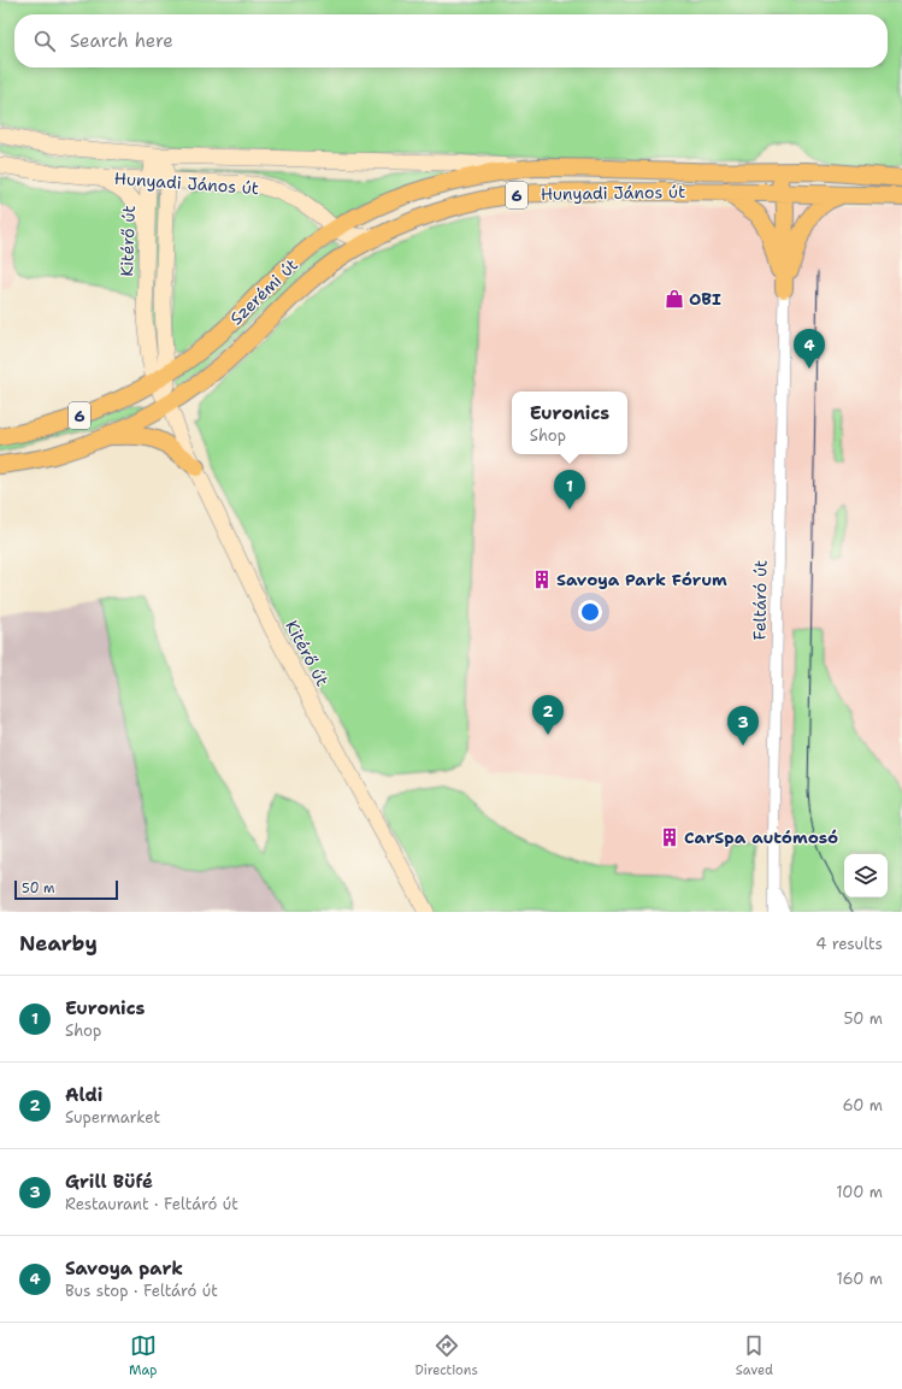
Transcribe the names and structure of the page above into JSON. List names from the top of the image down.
{
  "streets": {
    "main road": [
      "Hunyadi János út",
      "6",
      "Kitérő út",
      "Szerémi út"
    ],
    "street": ["Feltáró út"]
  },
  "crossings": [
    ["Hunyadi János út", "Kitérő út"],
    ["Hunyadi János út", "Szerémi út"],
    ["Kitérő út", "Szerémi út"]
  ],
  "places": {
    "shop": ["OBI"],
    "building": ["Savoya Park Fórum", "CarSpa autómosó"]
  },
  "scale_bar": "50 m",
  "page": {
    "search": "Search here",
    "pins": [
      "4",
      "1",
      "2",
      "3"
    ],
    "popup": ["Euronics", "Shop"],
    "scale": "50 m",
    "heading": ["Nearby", "4 results"],
    "list": [
      {
        "mark": "1",
        "name": "Euronics",
        "note": "Shop",
        "value": "50 m"
      },
      {
        "mark": "2",
        "name": "Aldi",
        "note": "Supermarket",
        "value": "60 m"
      },
      {
        "mark": "3",
        "name": "Grill Büfé",
        "note": "Restaurant · Feltáró út",
        "value": "100 m"
      },
      {
        "mark": "4",
        "name": "Savoya park",
        "note": "Bus stop · Feltáró út",
        "value": "160 m"
      }
    ],
    "nav": ["Map", "Directions", "Saved"]
  }
}
